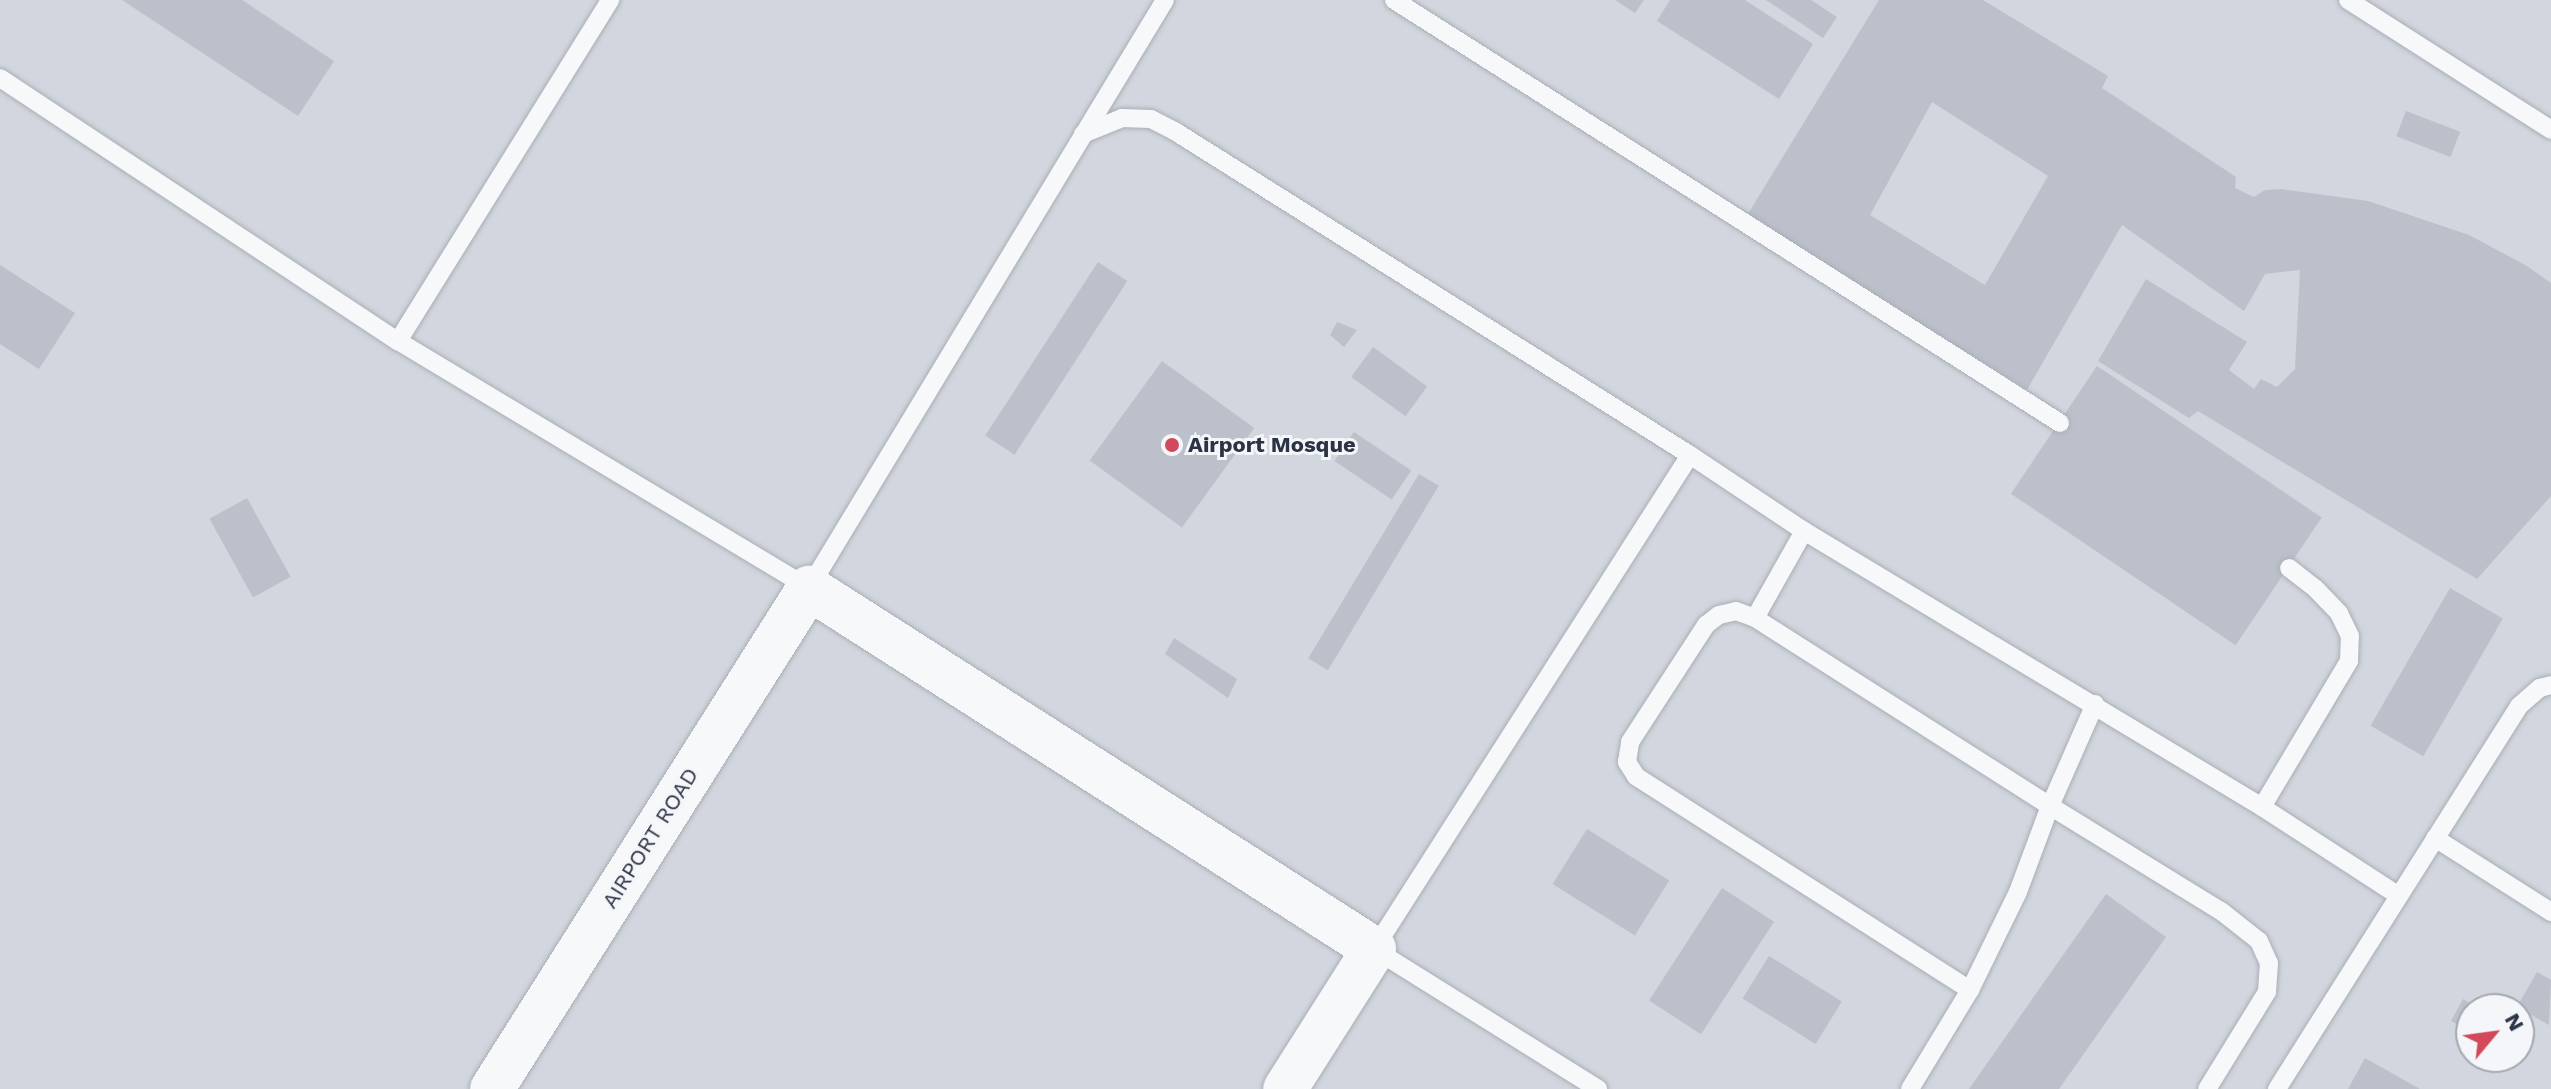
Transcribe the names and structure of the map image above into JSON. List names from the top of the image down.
{
  "streets": {
    "street": ["AIRPORT ROAD"]
  },
  "places": ["Airport Mosque"],
  "north": "top right"
}
